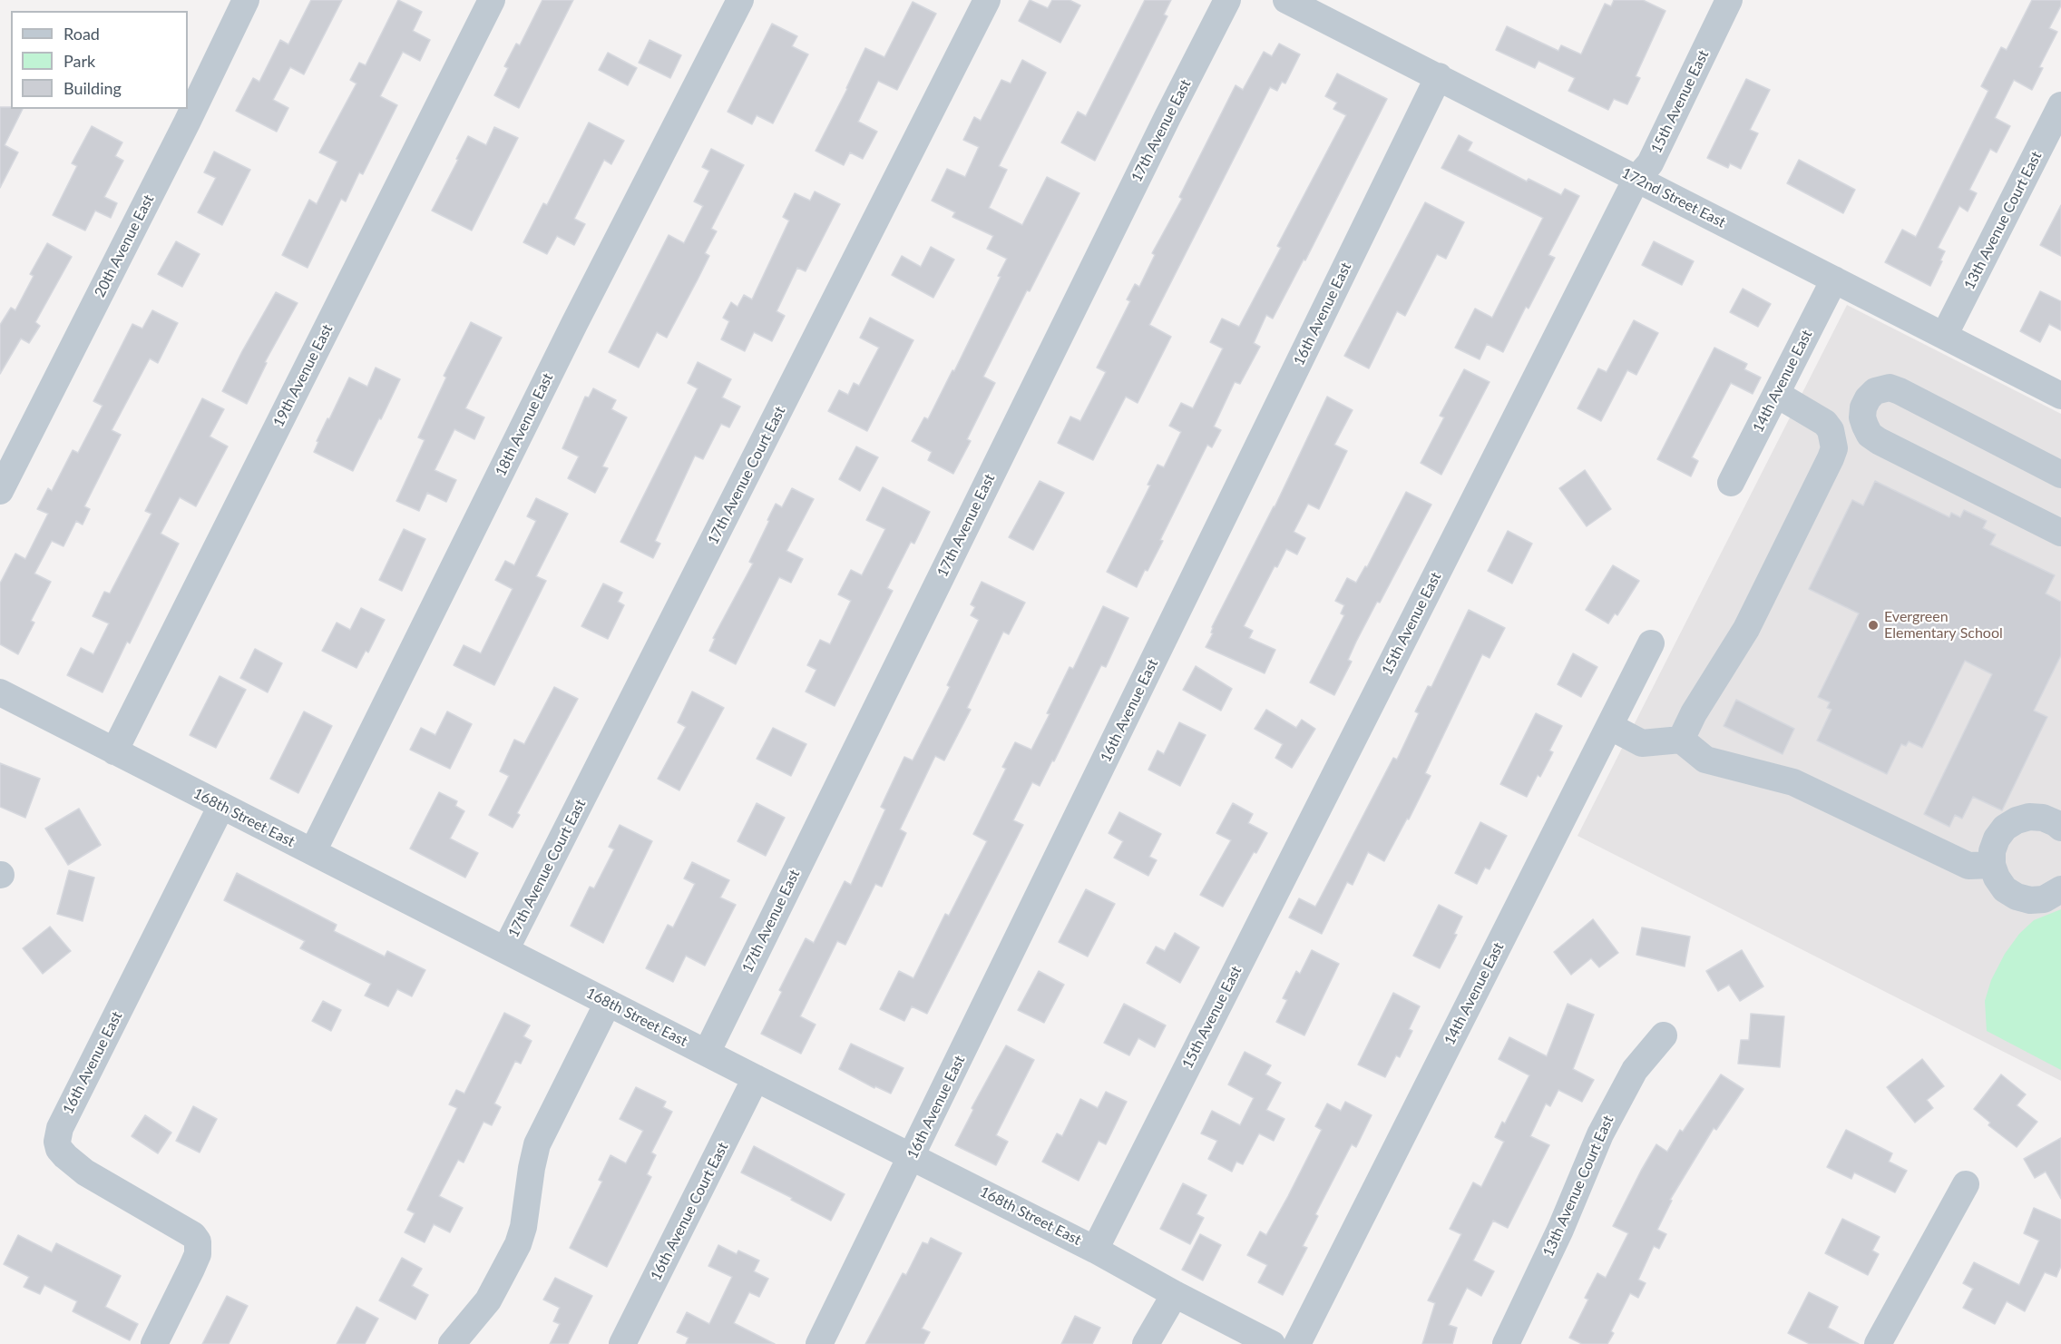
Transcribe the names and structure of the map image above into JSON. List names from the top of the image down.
{
  "streets": {
    "street": [
      "15th Avenue East",
      "17th Avenue East",
      "172nd Street East",
      "13th Avenue Court East",
      "20th Avenue East",
      "16th Avenue East",
      "19th Avenue East",
      "14th Avenue East",
      "18th Avenue East",
      "17th Avenue Court East",
      "168th Street East",
      "16th Avenue Court East"
    ]
  },
  "crossings": [
    ["15th Avenue East", "172nd Street East"],
    ["15th Avenue East", "168th Street East"],
    ["17th Avenue East", "168th Street East"],
    ["172nd Street East", "13th Avenue Court East"],
    ["172nd Street East", "16th Avenue East"],
    ["172nd Street East", "14th Avenue East"],
    ["16th Avenue East", "168th Street East"],
    ["19th Avenue East", "168th Street East"],
    ["18th Avenue East", "168th Street East"],
    ["17th Avenue Court East", "168th Street East"],
    ["168th Street East", "16th Avenue Court East"]
  ],
  "places": ["Evergreen Elementary School"],
  "legend": ["Road", "Park", "Building"]
}
